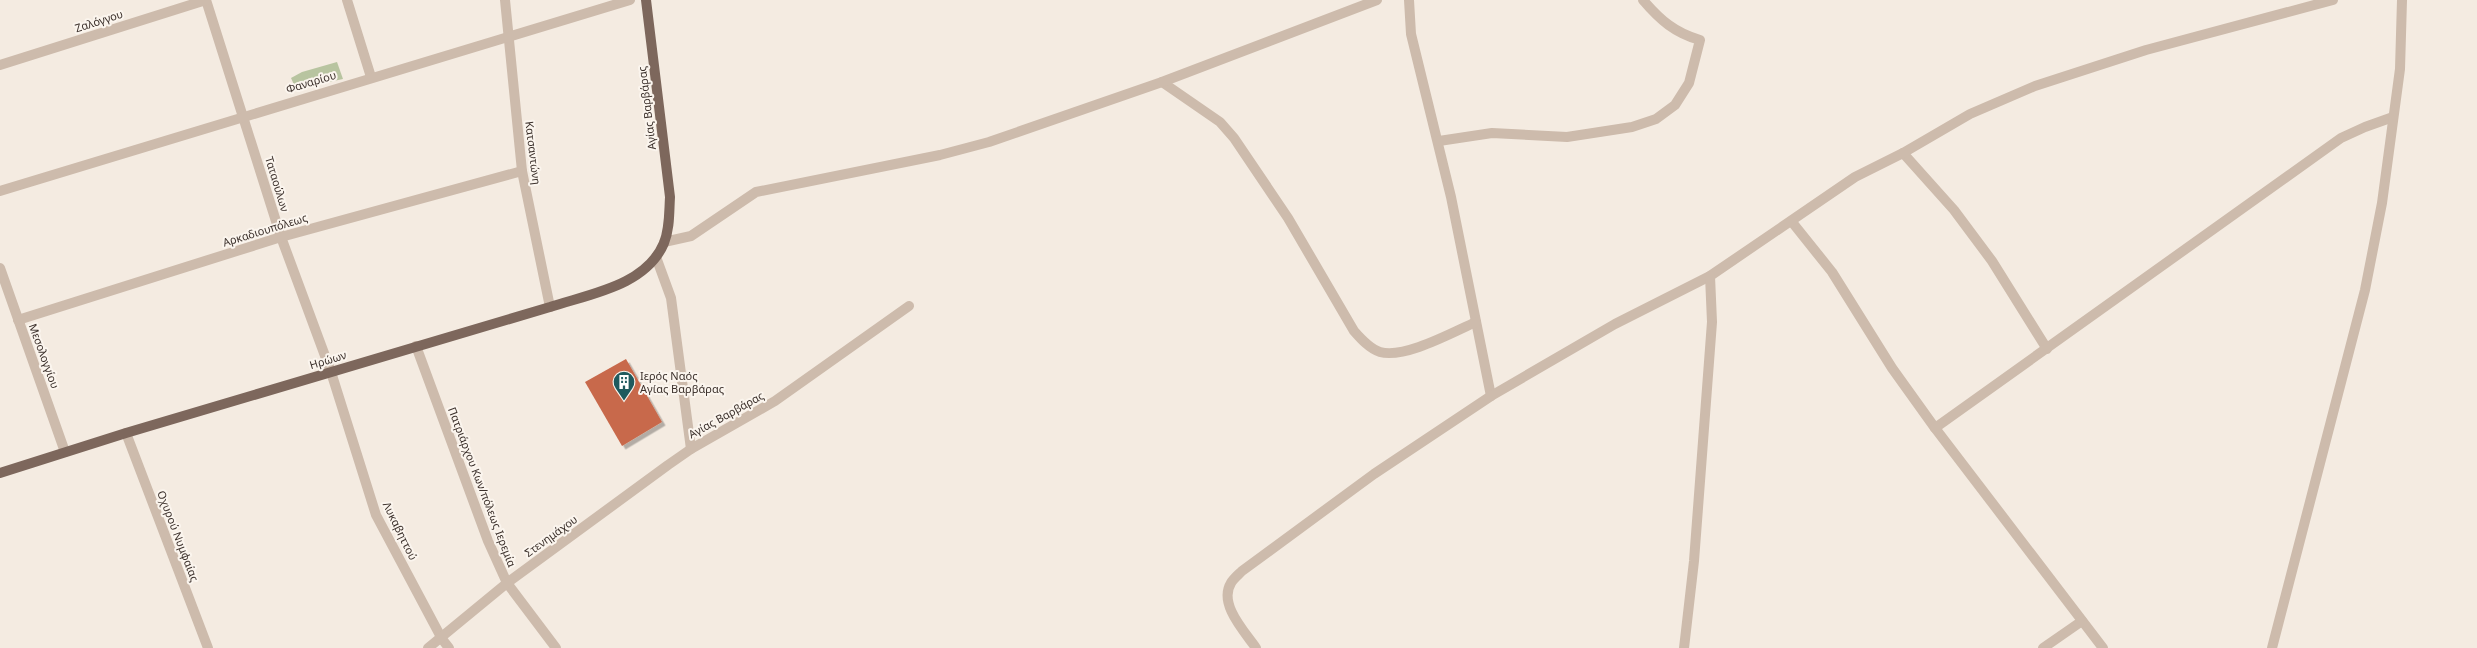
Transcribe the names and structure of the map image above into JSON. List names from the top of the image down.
{
  "streets": {
    "main road": ["Αγίας Βαρβάρας", "Ηρώων"],
    "street": [
      "Ζαλόγγου",
      "Φαναρίου",
      "Κατσαντώνη",
      "Ταταούλων",
      "Αρκαδιουπόλεως",
      "Μεσολογγίου",
      "Πατριάρχου Κων/πόλεως Ιερεμία",
      "Λυκαβηττού",
      "Οχυρού Νυμφαίας",
      "Στενημάχου"
    ]
  },
  "crossings": [
    ["Ζαλόγγου", "Ταταούλων"],
    ["Φαναρίου", "Κατσαντώνη"],
    ["Φαναρίου", "Ταταούλων"],
    ["Αγίας Βαρβάρας", "Ηρώων"],
    ["Αγίας Βαρβάρας", "Στενημάχου"],
    ["Κατσαντώνη", "Αρκαδιουπόλεως"],
    ["Κατσαντώνη", "Ηρώων"],
    ["Ταταούλων", "Αρκαδιουπόλεως"],
    ["Ταταούλων", "Ηρώων"],
    ["Ταταούλων", "Λυκαβηττού"],
    ["Αρκαδιουπόλεως", "Μεσολογγίου"],
    ["Μεσολογγίου", "Ηρώων"],
    ["Ηρώων", "Πατριάρχου Κων/πόλεως Ιερεμία"],
    ["Ηρώων", "Λυκαβηττού"],
    ["Ηρώων", "Οχυρού Νυμφαίας"],
    ["Πατριάρχου Κων/πόλεως Ιερεμία", "Στενημάχου"],
    ["Λυκαβηττού", "Στενημάχου"]
  ],
  "places": {
    "building": ["Ιερός Ναός Αγίας Βαρβάρας"]
  }
}
